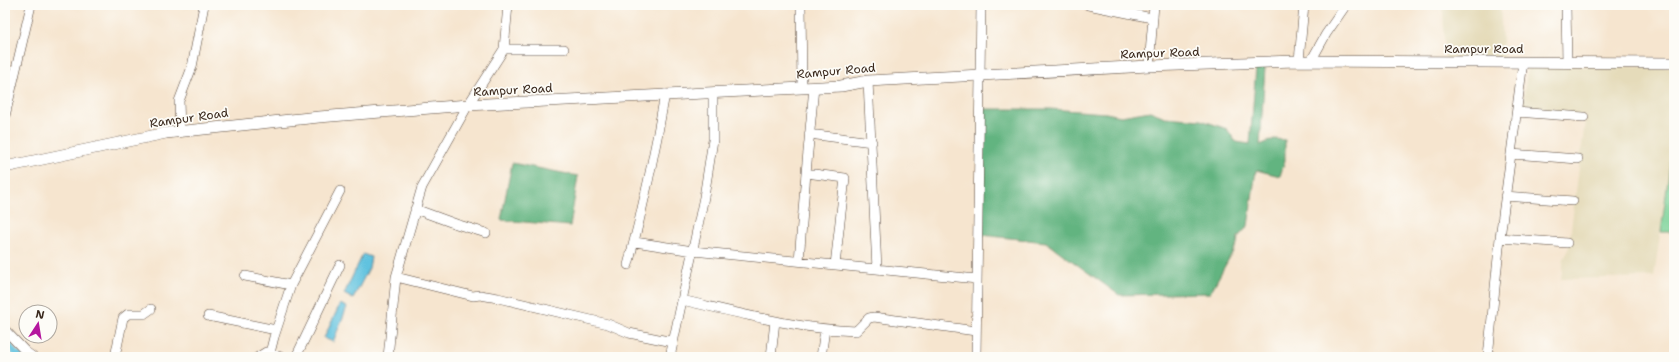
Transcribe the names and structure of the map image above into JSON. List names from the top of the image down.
{
  "streets": {
    "main road": ["Rampur Road"]
  },
  "north": "top"
}
